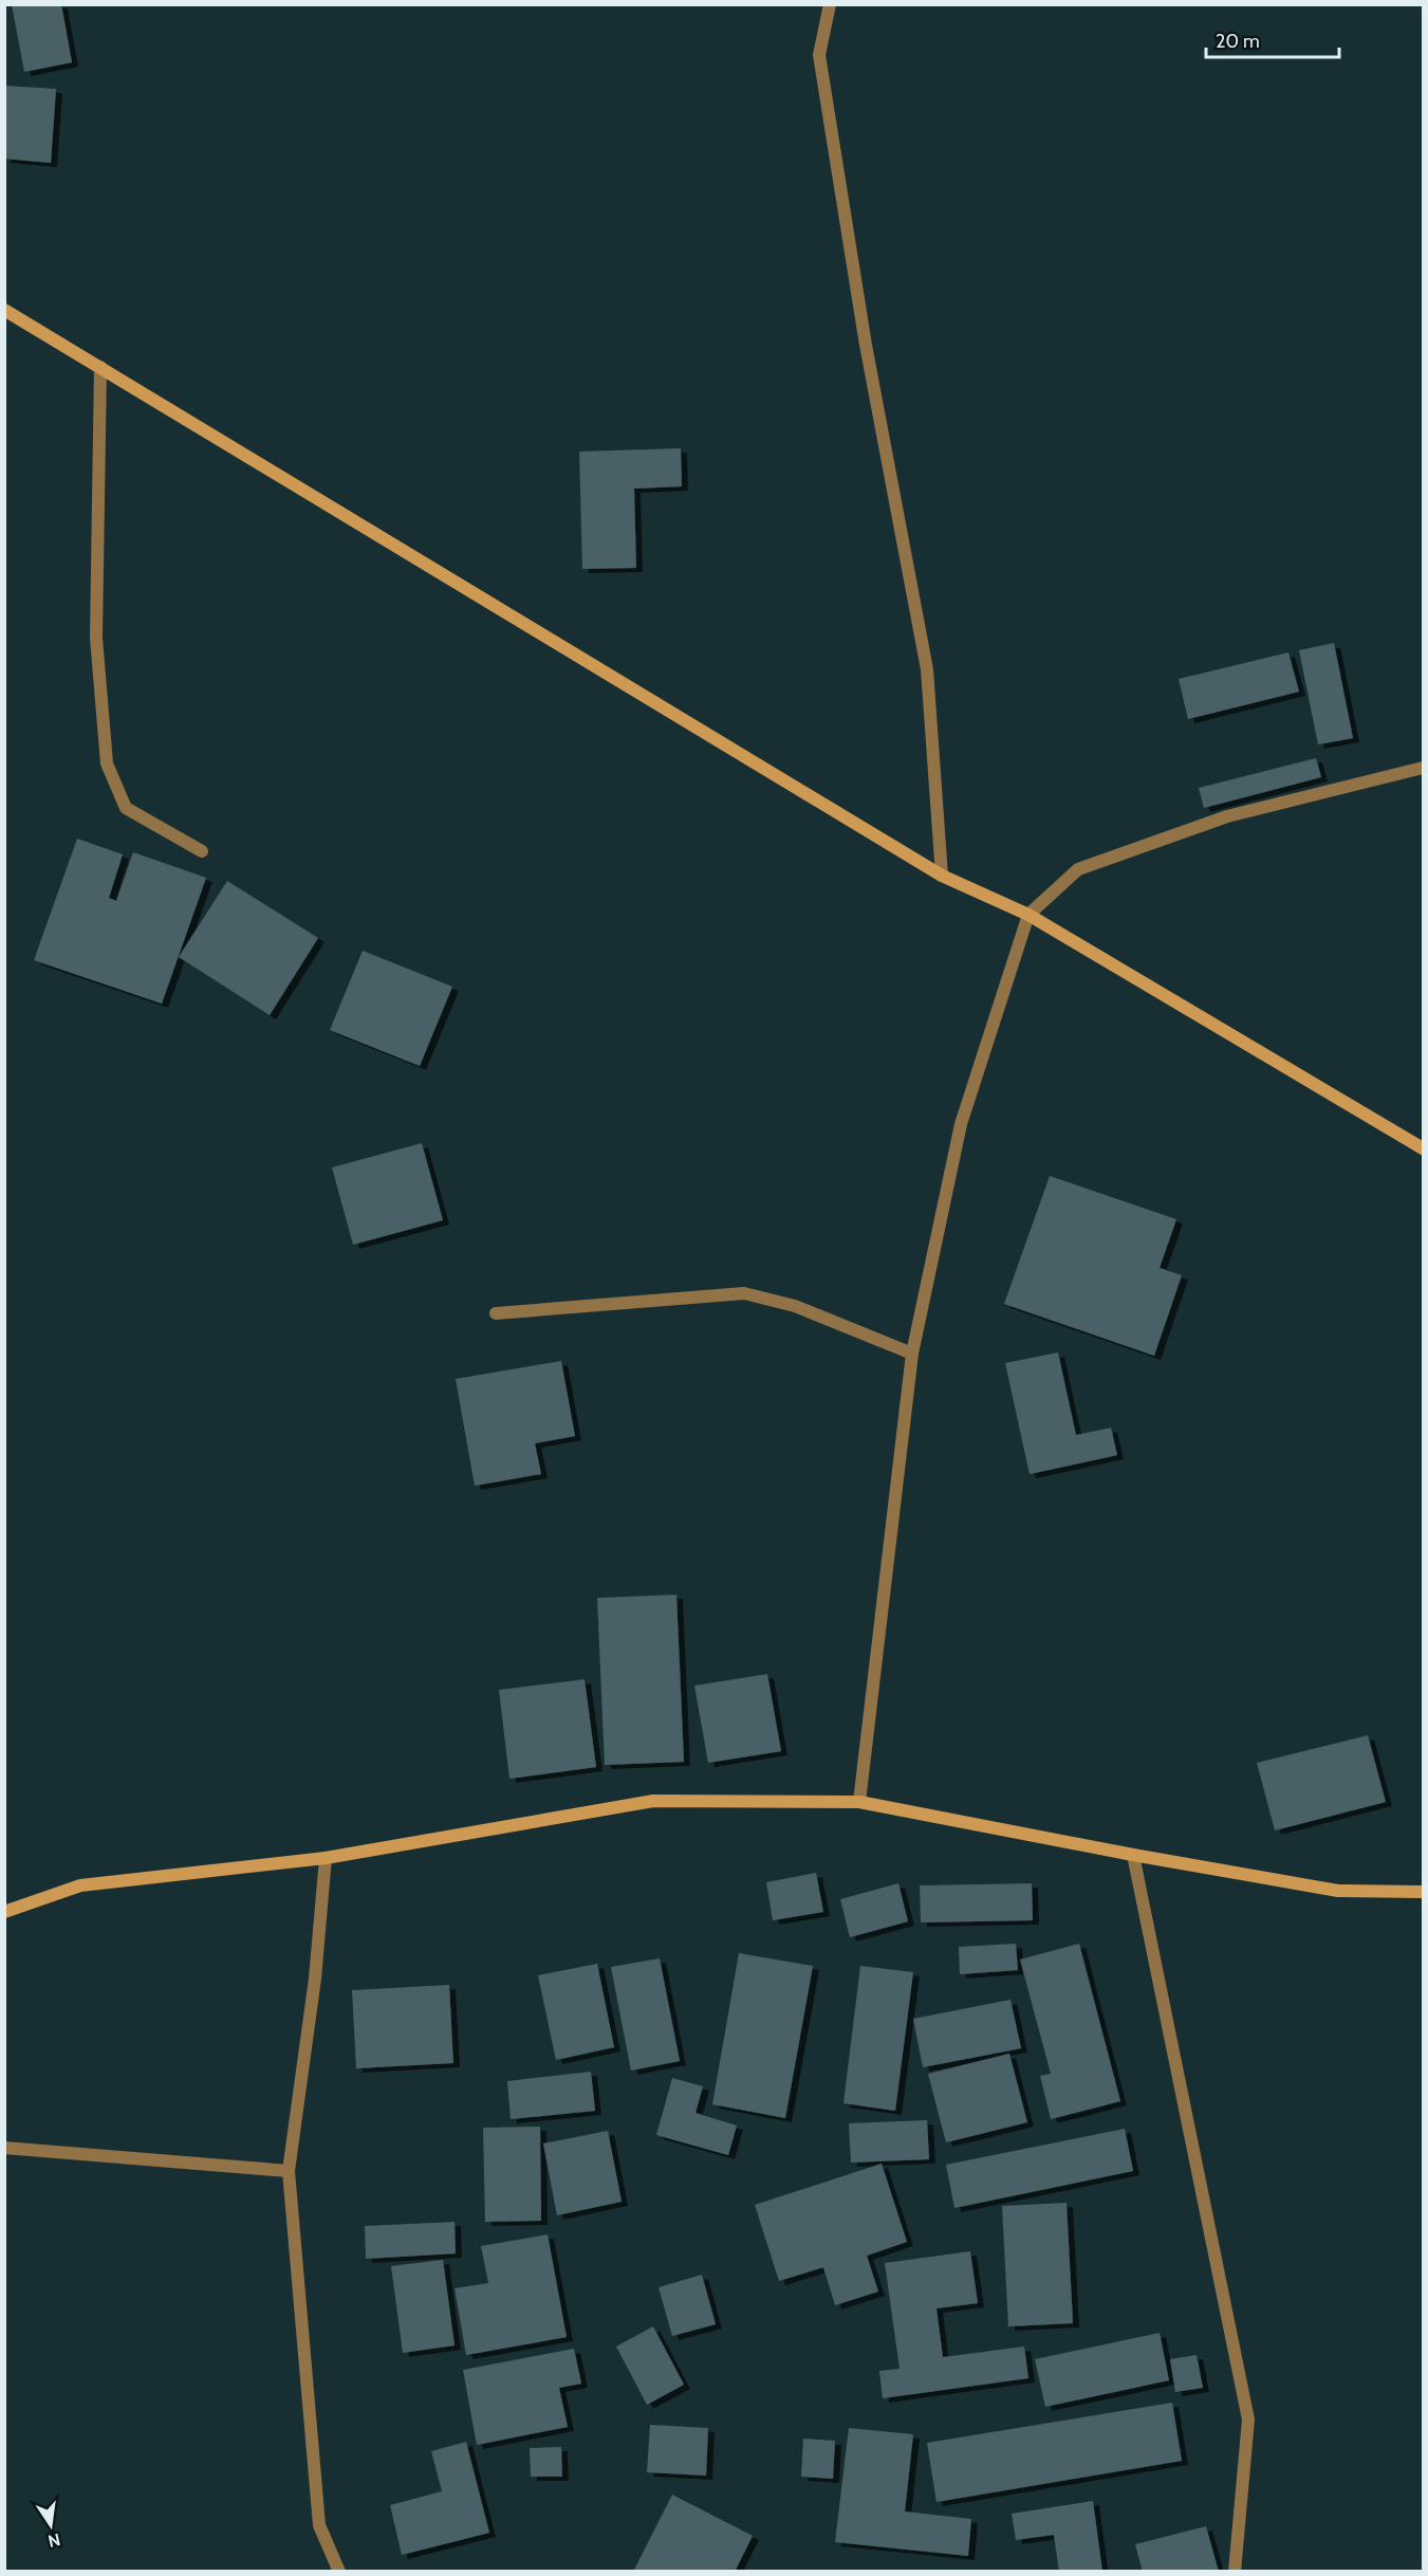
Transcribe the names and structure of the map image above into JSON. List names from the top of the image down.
{
  "scale_bar": "20 m",
  "north": "bottom"
}
